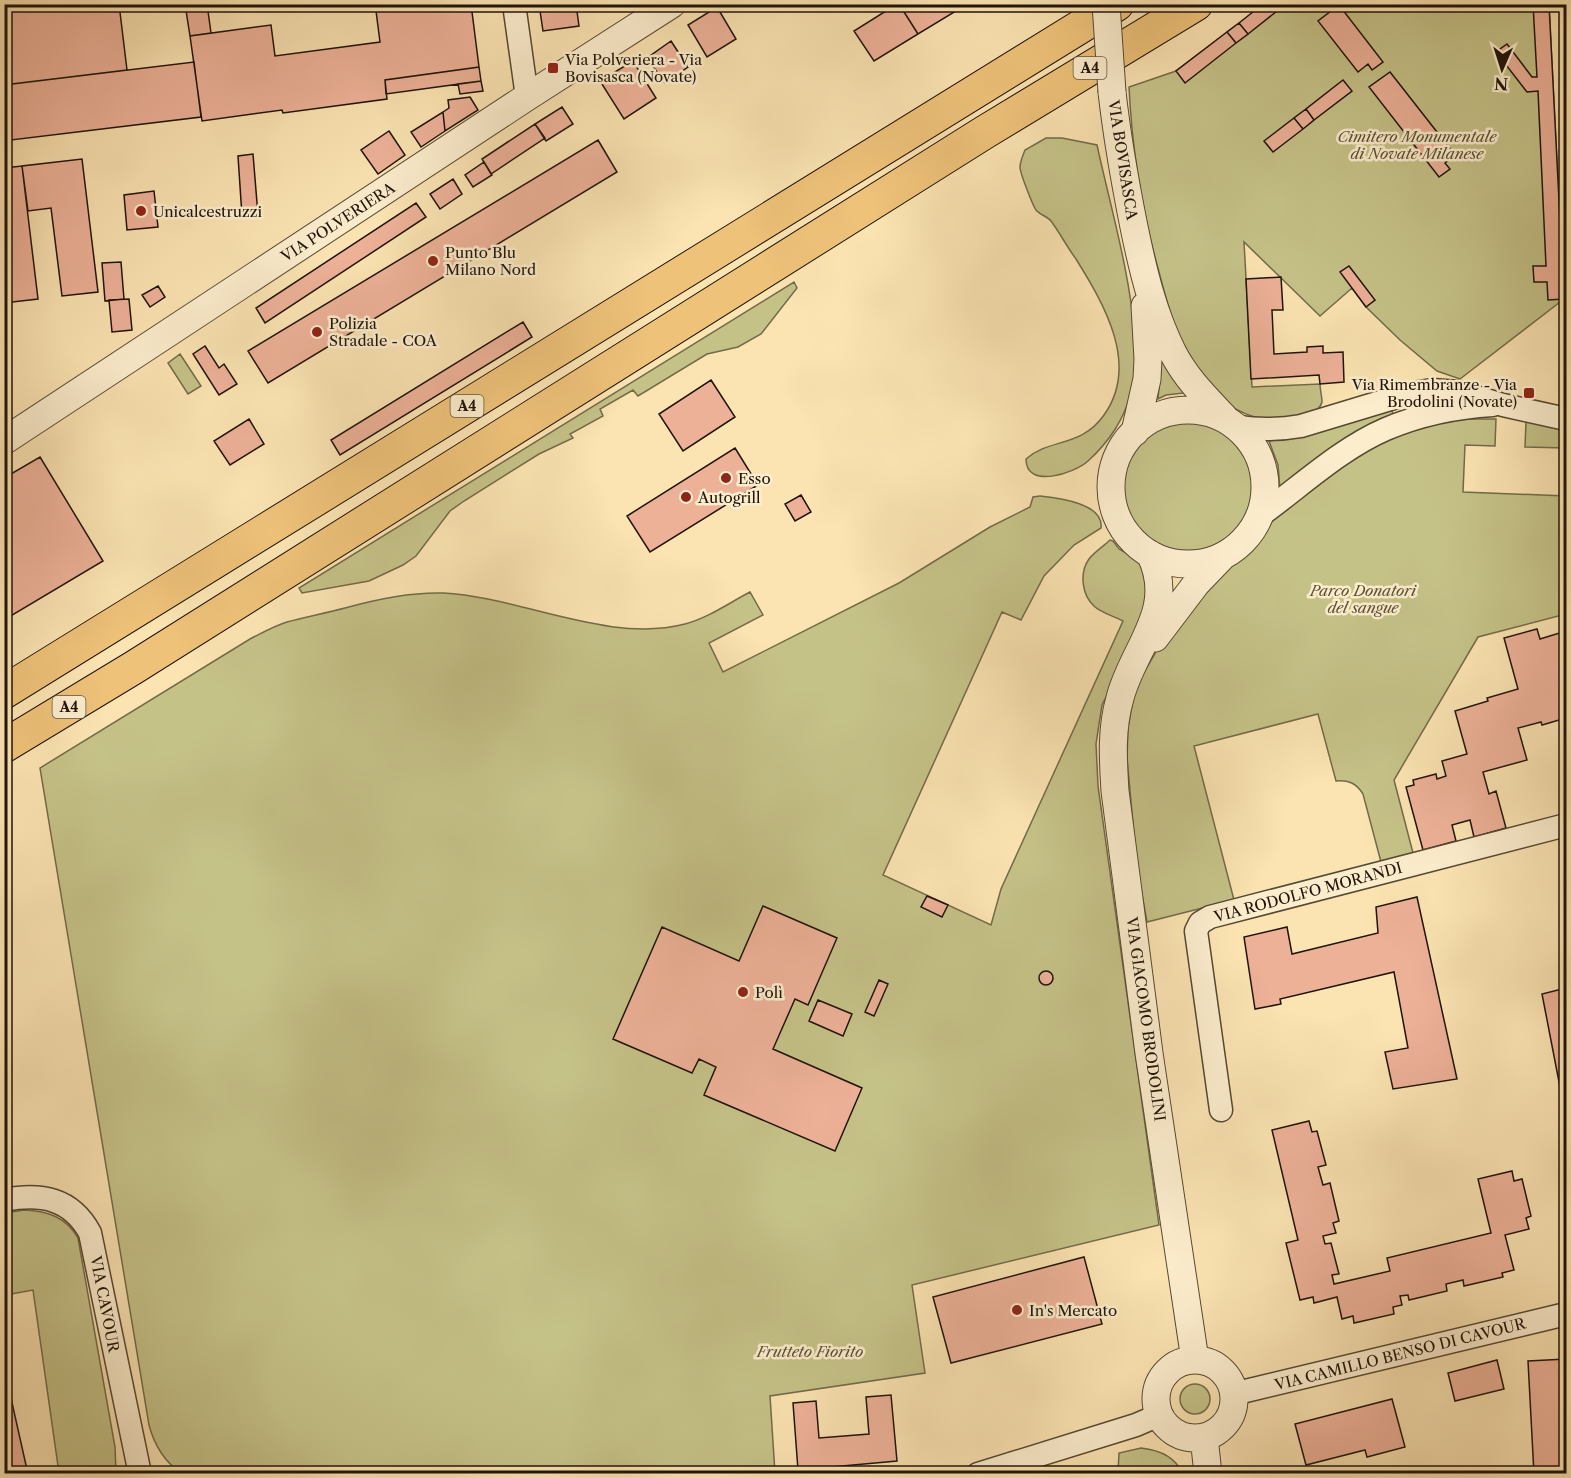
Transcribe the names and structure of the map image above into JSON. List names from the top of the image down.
{
  "streets": {
    "highway": ["A4"],
    "street": [
      "VIA BOVISASCA",
      "VIA POLVERIERA",
      "VIA RODOLFO MORANDI",
      "VIA GIACOMO BRODOLINI",
      "VIA CAVOUR",
      "VIA CAMILLO BENSO DI CAVOUR"
    ]
  },
  "crossings": [
    ["VIA BOVISASCA", "VIA GIACOMO BRODOLINI"],
    ["VIA GIACOMO BRODOLINI", "VIA CAMILLO BENSO DI CAVOUR"]
  ],
  "parks": ["Cimitero Monumentale di Novate Milanese", "Parco Donatori del sangue", "Frutteto Fiorito"],
  "places": {
    "transit": ["Via Polveriera - Via Bovisasca (Novate)", "Via Rimembranze - Via Brodolini (Novate)"],
    "other": [
      "Unicalcestruzzi",
      "Punto Blu Milano Nord",
      "Polizia Stradale - COA",
      "Esso",
      "Autogrill",
      "Polì",
      "In's Mercato"
    ]
  },
  "north": "bottom"
}
